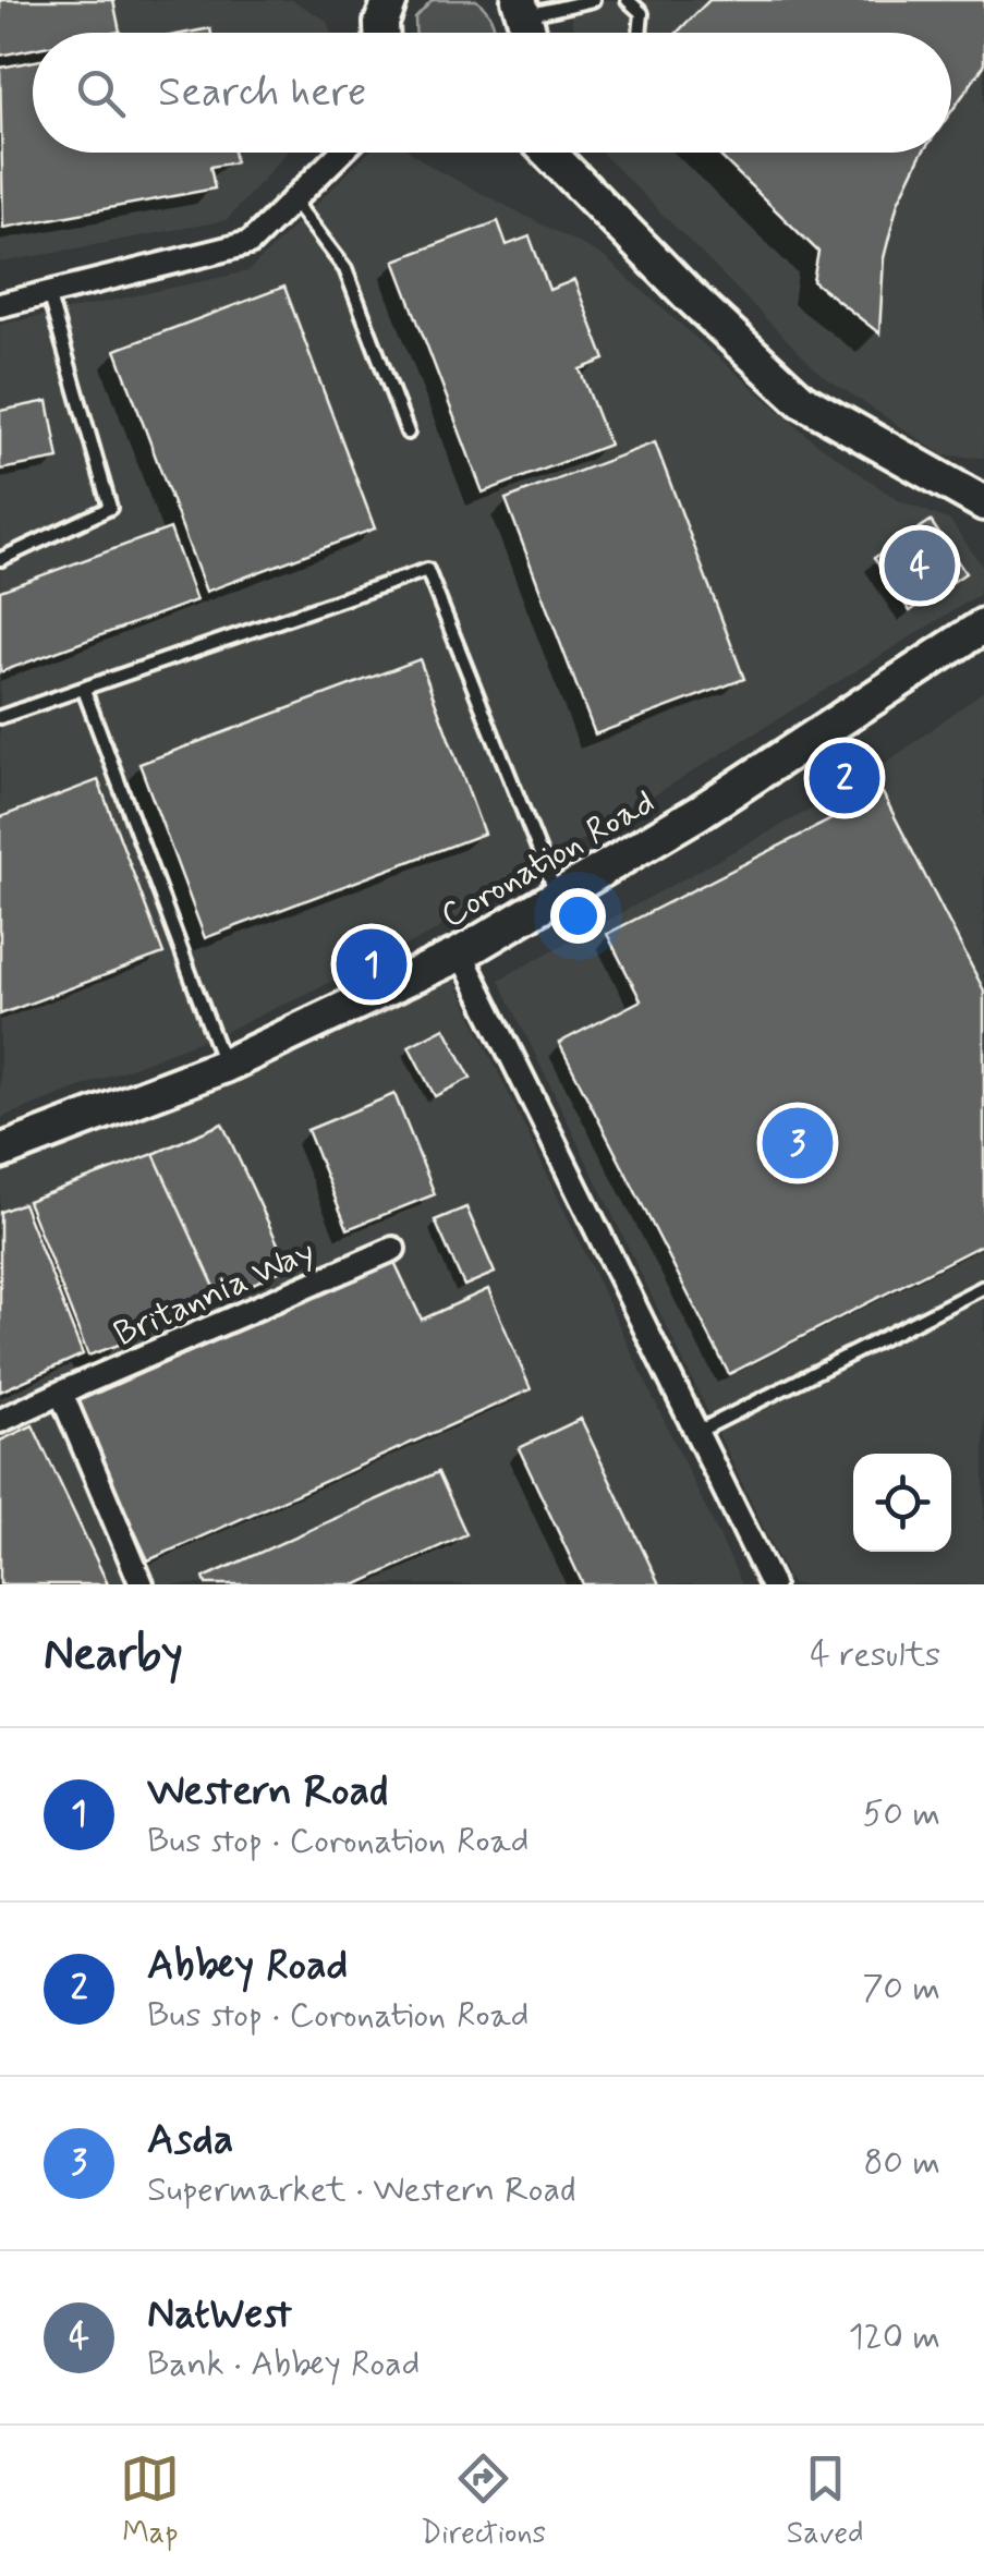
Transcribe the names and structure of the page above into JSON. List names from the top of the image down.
{
  "streets": {
    "street": ["Coronation Road", "Britannia Way"]
  },
  "page": {
    "search": "Search here",
    "pins": [
      "4",
      "2",
      "1",
      "3"
    ],
    "heading": ["Nearby", "4 results"],
    "list": [
      {
        "mark": "1",
        "name": "Western Road",
        "note": "Bus stop · Coronation Road",
        "value": "50 m"
      },
      {
        "mark": "2",
        "name": "Abbey Road",
        "note": "Bus stop · Coronation Road",
        "value": "70 m"
      },
      {
        "mark": "3",
        "name": "Asda",
        "note": "Supermarket · Western Road",
        "value": "80 m"
      },
      {
        "mark": "4",
        "name": "NatWest",
        "note": "Bank · Abbey Road",
        "value": "120 m"
      }
    ],
    "nav": ["Map", "Directions", "Saved"]
  }
}
